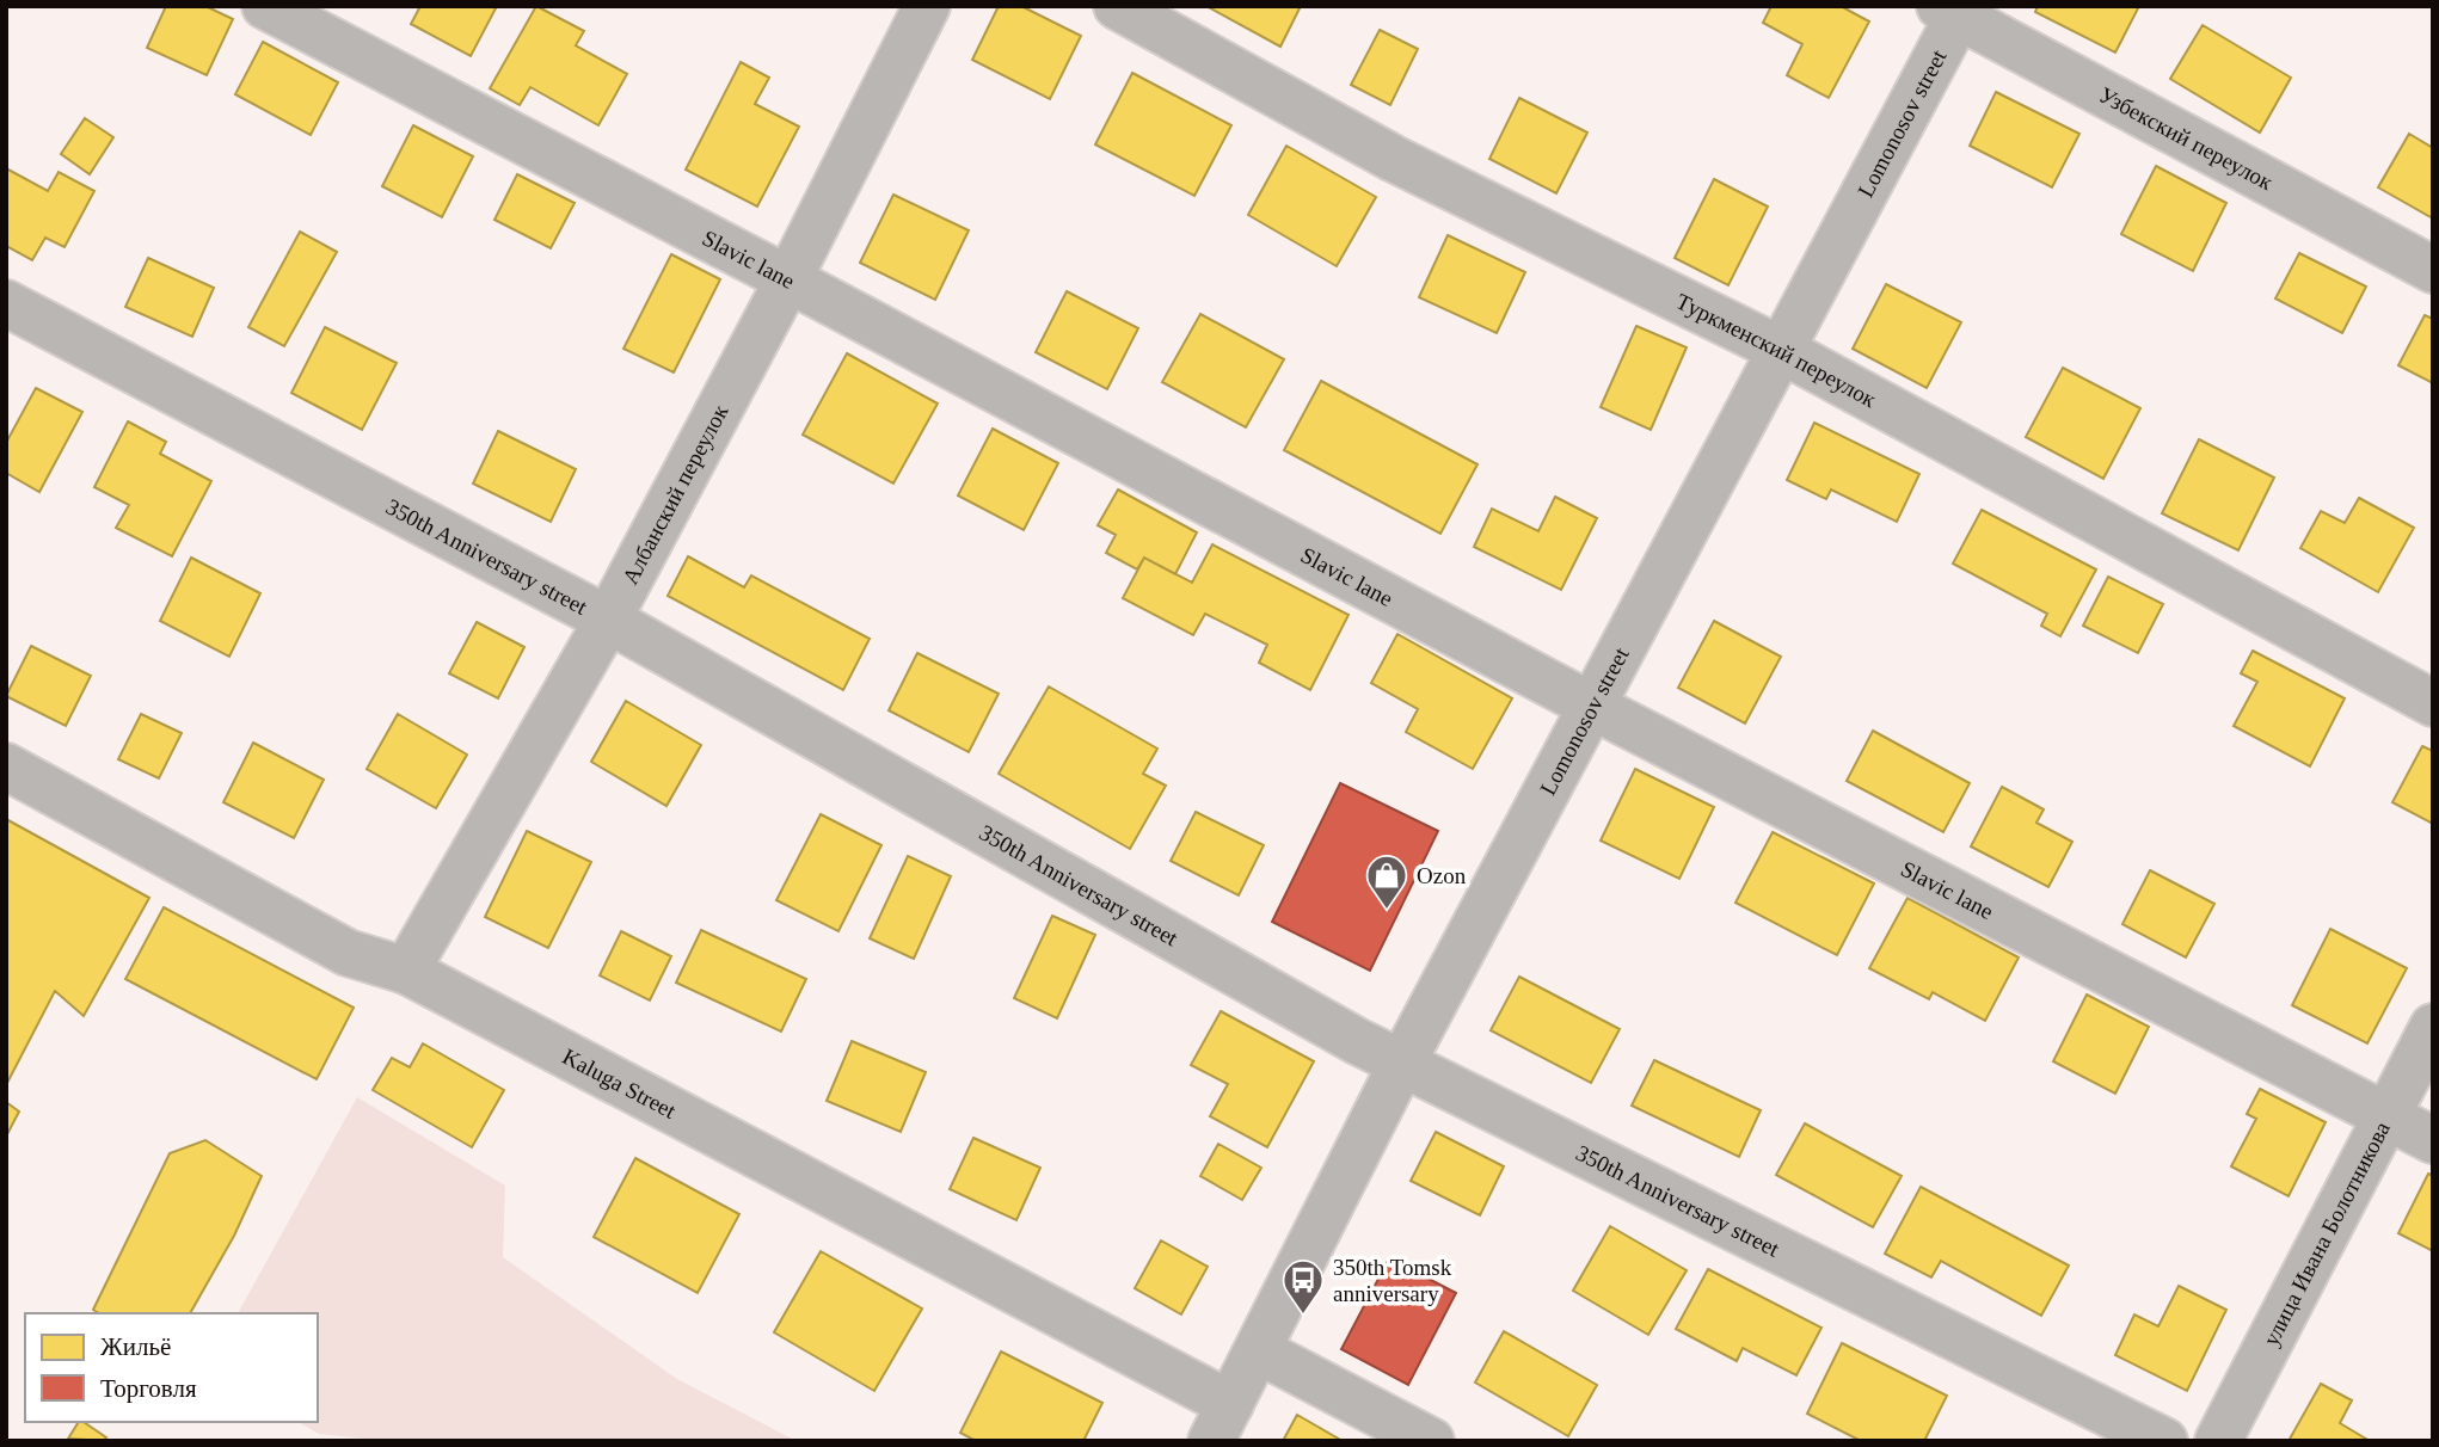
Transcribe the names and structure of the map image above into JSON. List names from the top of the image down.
{
  "streets": {
    "street": [
      "Lomonosov street",
      "Узбекский переулок",
      "Slavic lane",
      "Туркменский переулок",
      "Албанский переулок",
      "350th Anniversary street",
      "Kaluga Street",
      "улица Ивана Болотникова"
    ]
  },
  "crossings": [
    ["Lomonosov street", "Узбекский переулок"],
    ["Lomonosov street", "Slavic lane"],
    ["Lomonosov street", "Туркменский переулок"],
    ["Lomonosov street", "350th Anniversary street"],
    ["Lomonosov street", "Kaluga Street"],
    ["Slavic lane", "Албанский переулок"],
    ["Slavic lane", "улица Ивана Болотникова"],
    ["Албанский переулок", "350th Anniversary street"],
    ["Албанский переулок", "Kaluga Street"]
  ],
  "places": {
    "shop": ["Ozon"],
    "bus stop": ["350th Tomsk anniversary"]
  },
  "legend": ["Жильё", "Торговля"]
}
